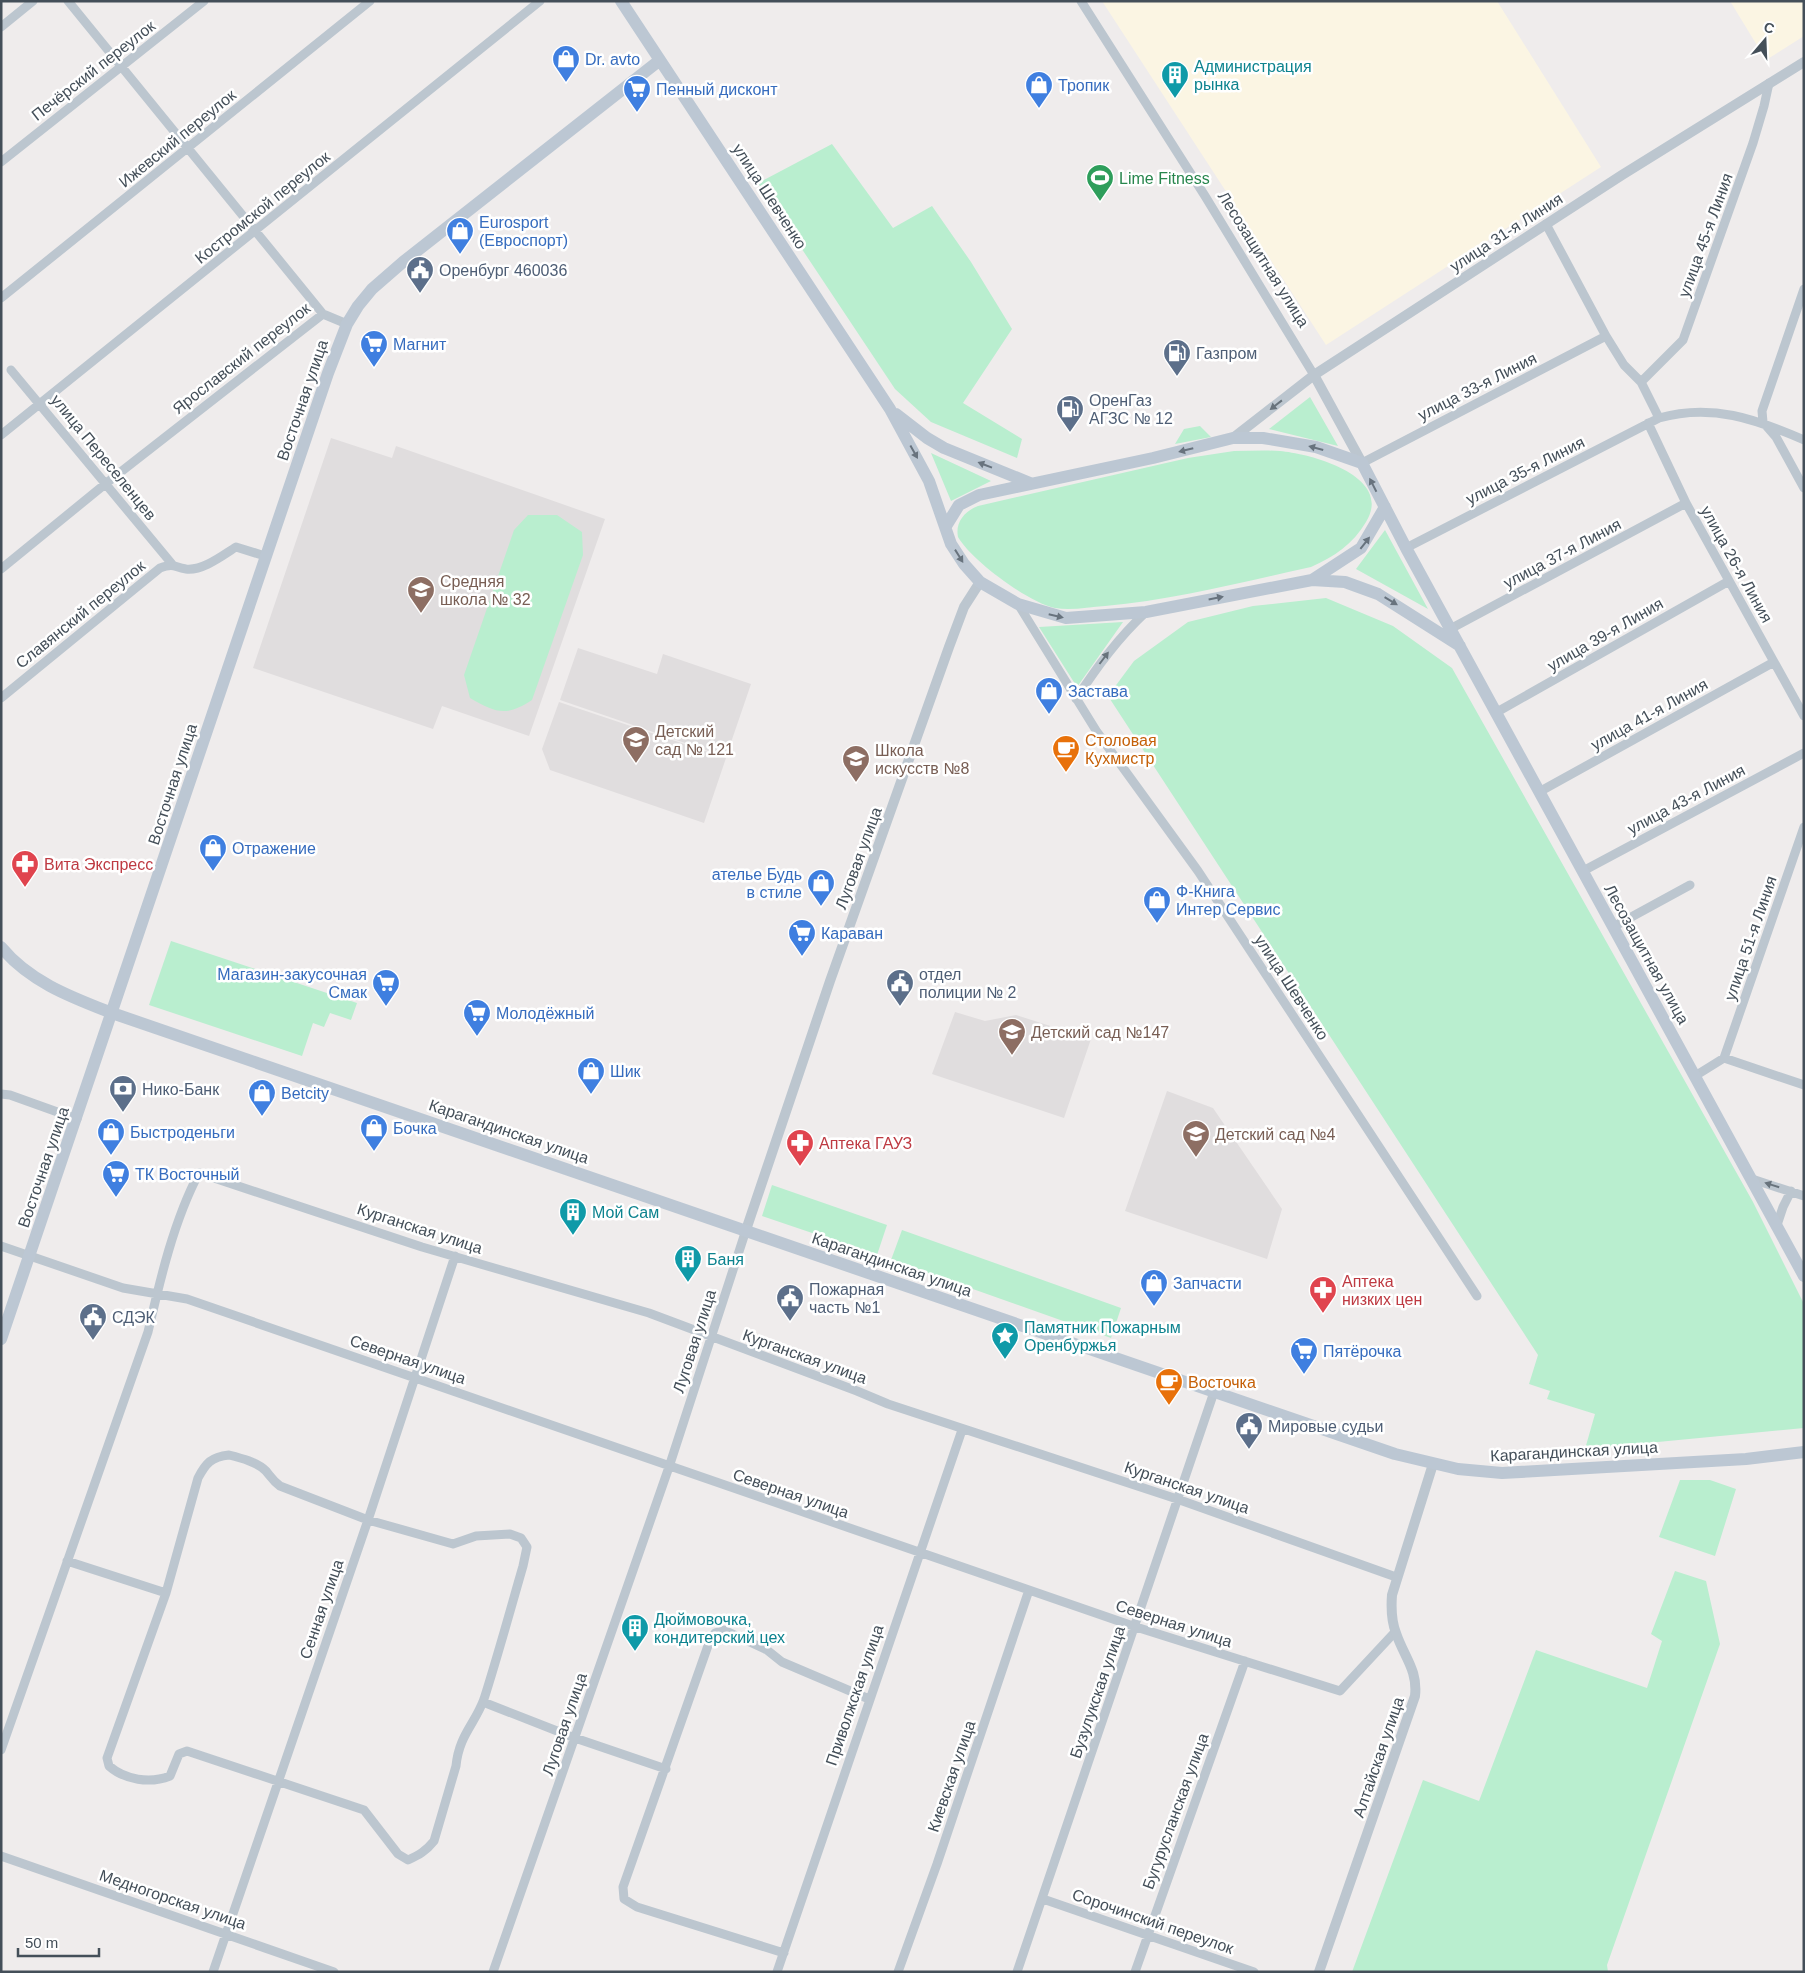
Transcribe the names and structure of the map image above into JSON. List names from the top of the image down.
{
  "streets": {
    "main road": [
      "улица Шевченко",
      "Лесозащитная улица",
      "Восточная улица",
      "Карагандинская улица"
    ],
    "street": [
      "Печёрский переулок",
      "Ижевский переулок",
      "Костромской переулок",
      "улица 31-я Линия",
      "улица 45-я Линия",
      "Ярославский переулок",
      "улица 33-я Линия",
      "улица Переселенцев",
      "улица 35-я Линия",
      "улица 37-я Линия",
      "улица 26-я Линия",
      "Славянский переулок",
      "улица 39-я Линия",
      "улица 41-я Линия",
      "улица 43-я Линия",
      "Луговая улица",
      "улица 51-я Линия",
      "Курганская улица",
      "Северная улица",
      "Сенная улица",
      "Бузулукская улица",
      "Приволжская улица",
      "Алтайская улица",
      "Киевская улица",
      "Бугурусланская улица",
      "Медногорская улица",
      "Сорочинский переулок"
    ]
  },
  "crossings": [
    ["улица Шевченко", "Луговая улица"],
    ["Костромской переулок", "улица Переселенцев"],
    ["улица 31-я Линия", "улица 45-я Линия"],
    ["улица 31-я Линия", "Лесозащитная улица"],
    ["Лесозащитная улица", "улица 33-я Линия"],
    ["Лесозащитная улица", "улица 35-я Линия"],
    ["Лесозащитная улица", "улица 37-я Линия"],
    ["Лесозащитная улица", "улица 39-я Линия"],
    ["Лесозащитная улица", "улица 41-я Линия"],
    ["Лесозащитная улица", "улица 43-я Линия"],
    ["Ярославский переулок", "Восточная улица"],
    ["Ярославский переулок", "улица Переселенцев"],
    ["Восточная улица", "Славянский переулок"],
    ["Восточная улица", "Карагандинская улица"],
    ["Восточная улица", "Северная улица"],
    ["улица Переселенцев", "Славянский переулок"],
    ["улица 35-я Линия", "улица 26-я Линия"],
    ["улица 37-я Линия", "улица 26-я Линия"],
    ["улица 26-я Линия", "улица 39-я Линия"],
    ["улица 26-я Линия", "улица 41-я Линия"],
    ["Луговая улица", "Карагандинская улица"],
    ["Луговая улица", "Курганская улица"],
    ["Луговая улица", "Северная улица"],
    ["Карагандинская улица", "Бузулукская улица"],
    ["Карагандинская улица", "Алтайская улица"],
    ["Курганская улица", "Северная улица"],
    ["Курганская улица", "Сенная улица"],
    ["Курганская улица", "Бузулукская улица"],
    ["Курганская улица", "Приволжская улица"],
    ["Курганская улица", "Алтайская улица"],
    ["Северная улица", "Сенная улица"],
    ["Северная улица", "Бузулукская улица"],
    ["Северная улица", "Приволжская улица"],
    ["Северная улица", "Алтайская улица"],
    ["Северная улица", "Киевская улица"],
    ["Северная улица", "Бугурусланская улица"],
    ["Сенная улица", "Медногорская улица"],
    ["Бузулукская улица", "Сорочинский переулок"],
    ["Бугурусланская улица", "Сорочинский переулок"]
  ],
  "places": {
    "shop": [
      "Dr. avto",
      "Тропик",
      "Eurosport (Евроспорт)",
      "Застава",
      "Отражение",
      "ателье Будь в стиле",
      "Ф-Книга Интер Сервис",
      "Шик",
      "Betcity",
      "Бочка",
      "Быстроденьги",
      "Запчасти"
    ],
    "building": [
      "Администрация рынка",
      "Мой Cам",
      "Баня",
      "Дюймовочка, кондитерский цех"
    ],
    "supermarket": [
      "Пенный дисконт",
      "Магнит",
      "Караван",
      "Магазин-закусочная Смак",
      "Молодёжный",
      "ТК Восточный",
      "Пятёрочка"
    ],
    "sports": ["Lime Fitness"],
    "public building": [
      "Оренбург 460036",
      "отдел полиции № 2",
      "Пожарная часть №1",
      "СДЭК",
      "Мировые судьи"
    ],
    "fuel station": ["Газпром", "ОренГаз АГЗС № 12"],
    "school or university": [
      "Средняя школа № 32",
      "Детский сад № 121",
      "Школа искусств №8",
      "Детский сад №147",
      "Детский сад №4"
    ],
    "cafe": ["Столовая Кухмистр", "Восточка"],
    "pharmacy": ["Вита Экспресс", "Аптека ГАУЗ", "Аптека низких цен"],
    "bank": ["Нико-Банк"],
    "place": ["Памятник Пожарным Оренбуржья"]
  },
  "scale_bar": "50 m",
  "north": "top"
}
